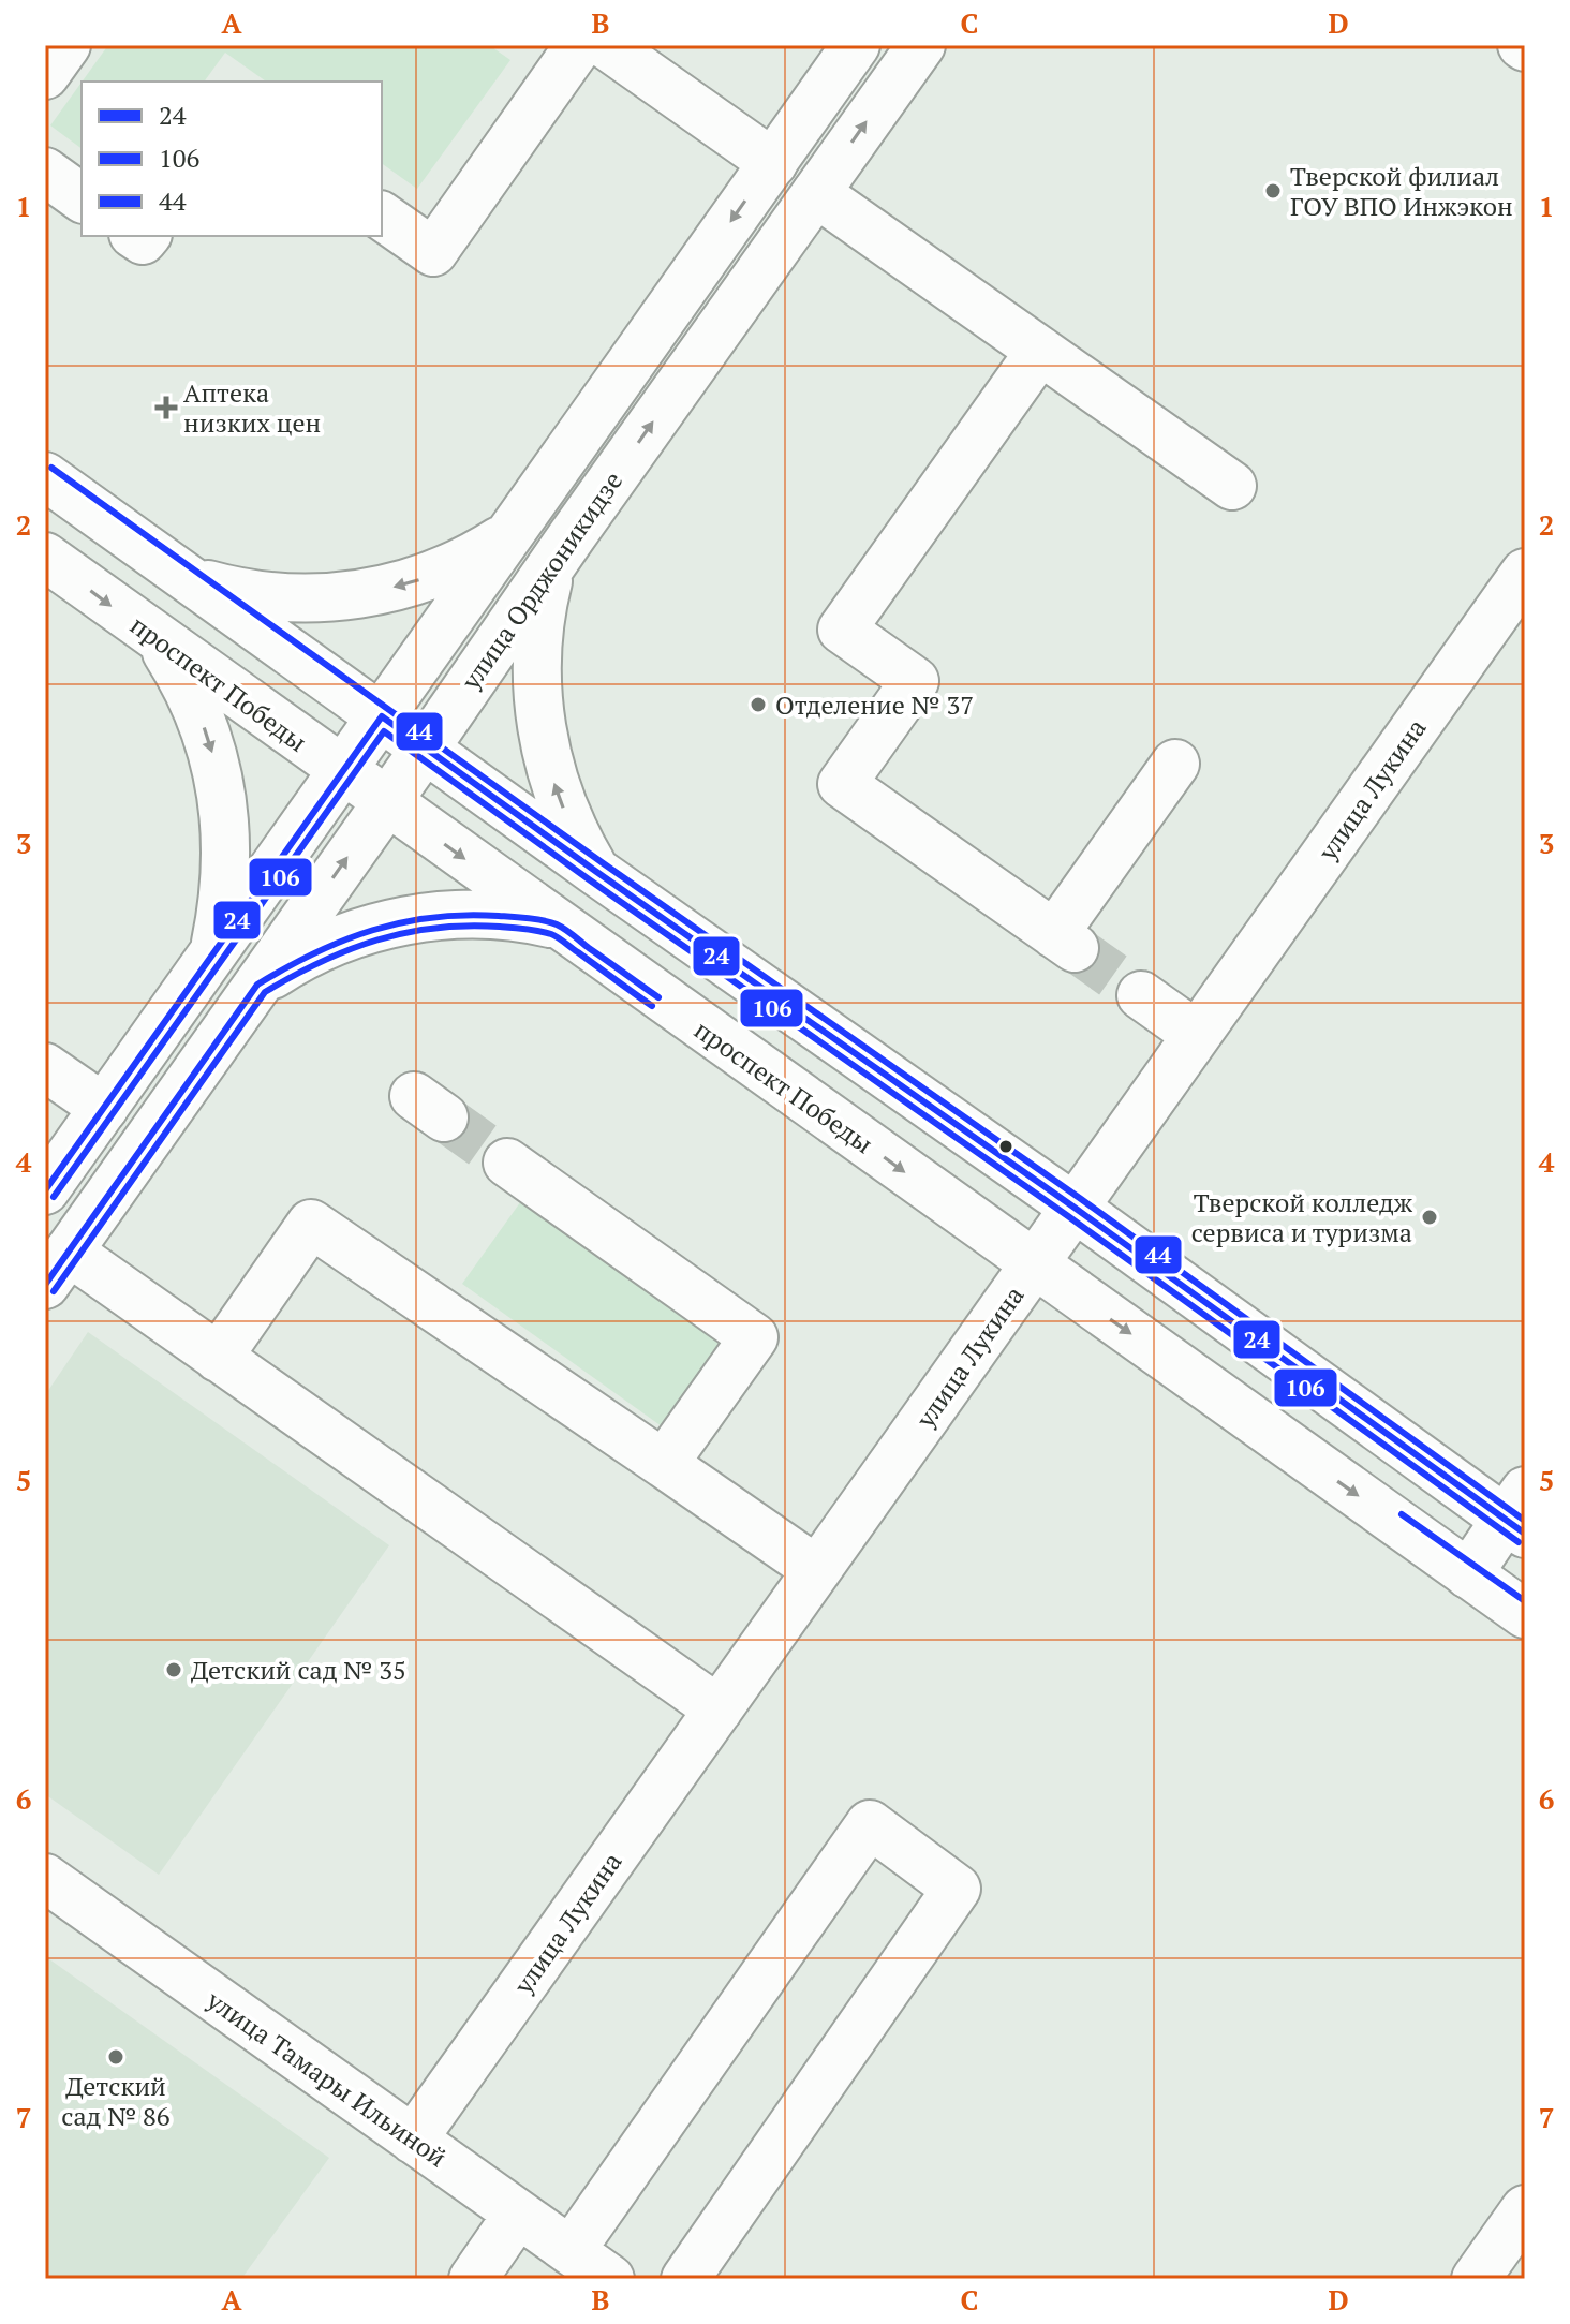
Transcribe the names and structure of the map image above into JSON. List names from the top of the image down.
{
  "streets": {
    "main road": [
      "улица Орджоникидзе",
      "проспект Победы",
      "улица Лукина",
      "улица Тамары Ильиной"
    ]
  },
  "crossings": [
    ["улица Орджоникидзе", "проспект Победы"],
    ["проспект Победы", "улица Лукина"],
    ["улица Лукина", "улица Тамары Ильиной"]
  ],
  "places": {
    "other": [
      "Тверской филиал ГОУ ВПО Инжэкон",
      "Отделение № 37",
      "Тверской колледж сервиса и туризма",
      "Детский сад № 35",
      "Детский сад № 86"
    ],
    "health": ["Аптека низких цен"]
  },
  "lines": ["transit line 44", "transit line 24", "transit line 106"],
  "legend": ["24", "106", "44"],
  "grid": {
    "columns": [
      "A",
      "B",
      "C",
      "D"
    ],
    "rows": [
      "1",
      "2",
      "3",
      "4",
      "5",
      "6",
      "7"
    ]
  }
}
